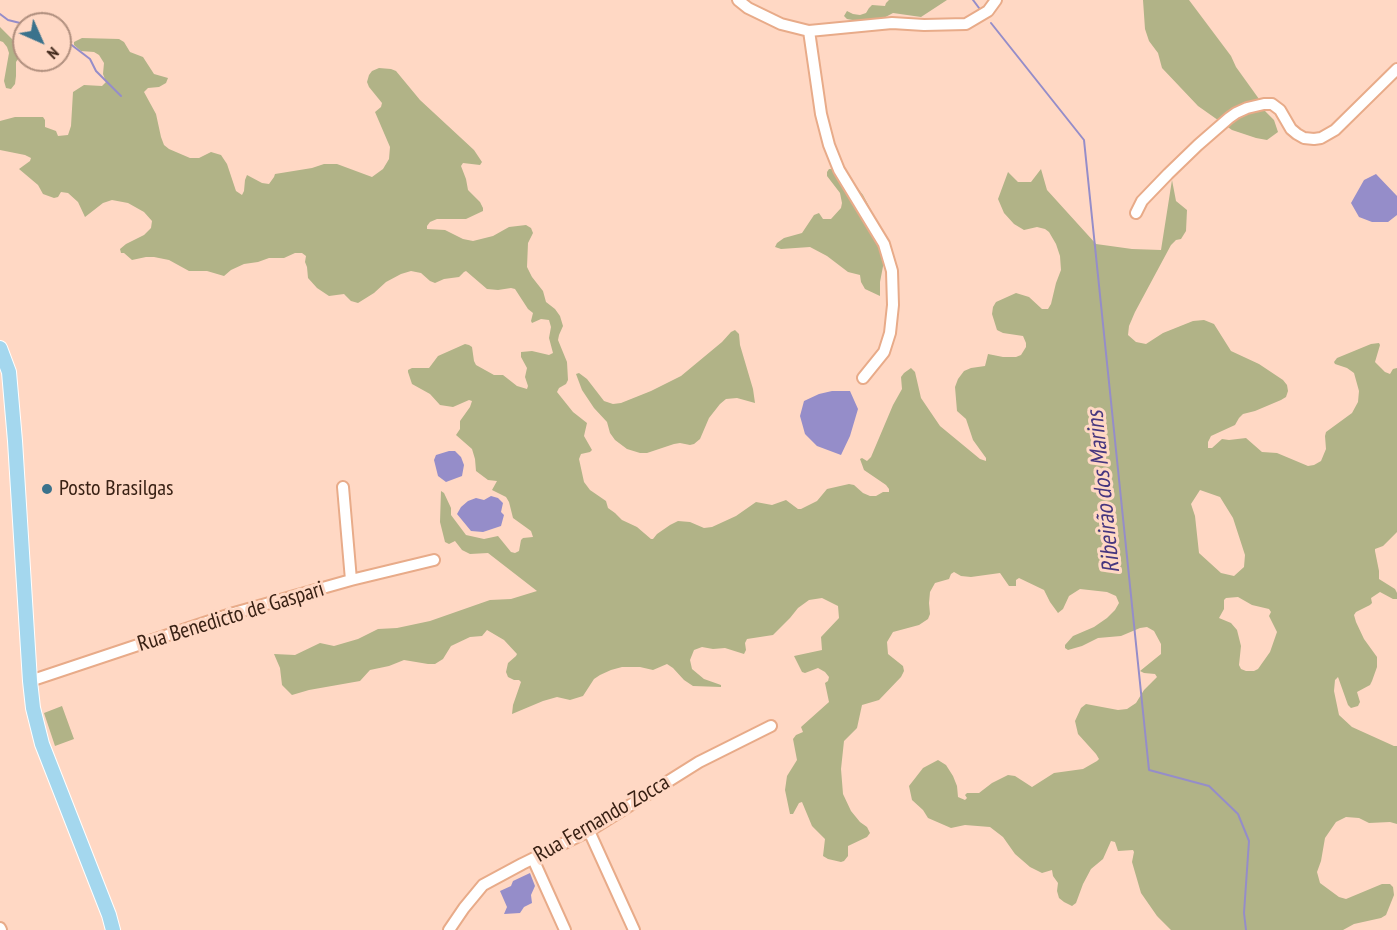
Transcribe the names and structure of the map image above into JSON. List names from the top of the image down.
{
  "streets": {
    "street": ["Rua Benedicto de Gaspari", "Rua Fernando Zocca"]
  },
  "water": ["Ribeirão dos Marins"],
  "places": ["Posto Brasilgas"],
  "north": "bottom right"
}
